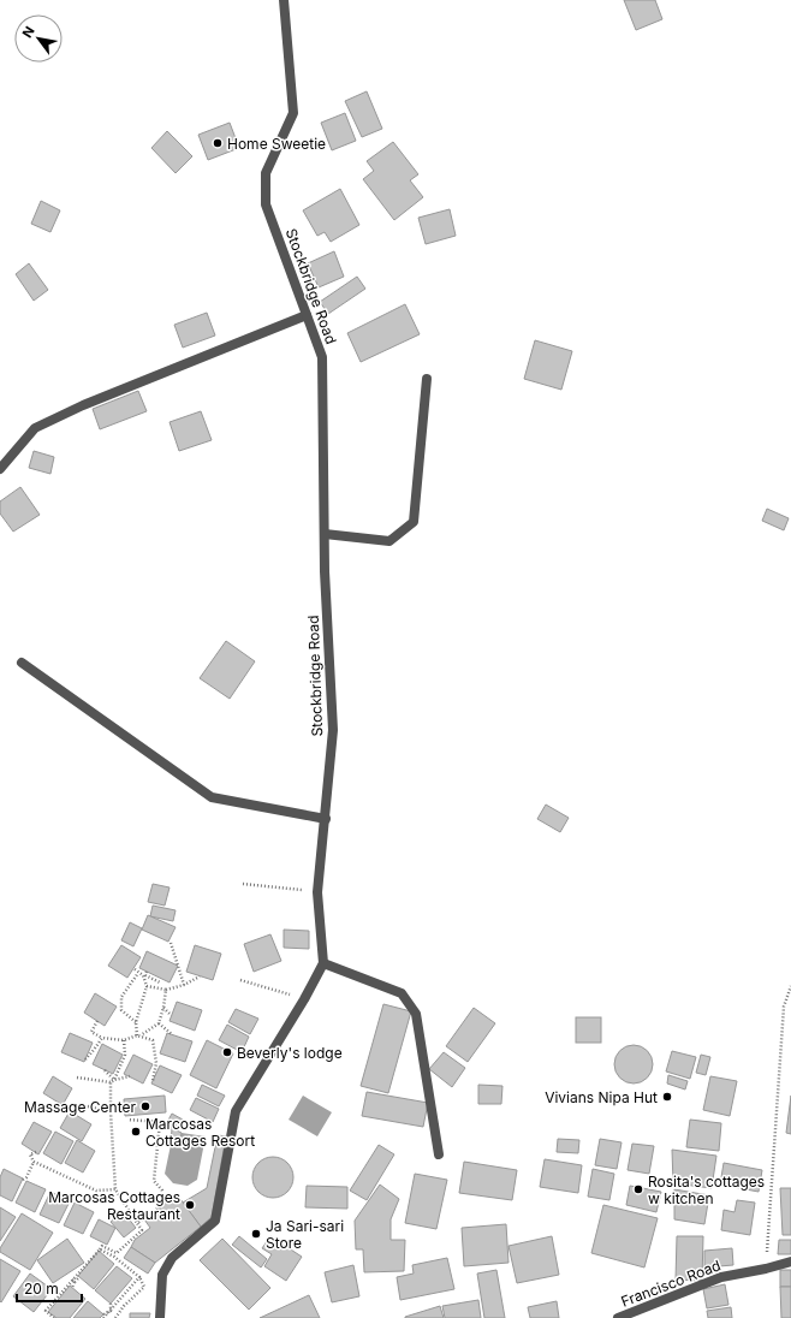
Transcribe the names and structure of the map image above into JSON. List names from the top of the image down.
{
  "streets": {
    "street": ["Stockbridge Road", "Francisco Road"]
  },
  "places": [
    "Home Sweetie",
    "Beverly's lodge",
    "Vivians Nipa Hut",
    "Massage Center",
    "Marcosas Cottages Resort",
    "Rosita's cottages w kitchen",
    "Marcosas Cottages Restaurant",
    "Ja Sari-sari Store"
  ],
  "scale_bar": "20 m",
  "north": "top left"
}
